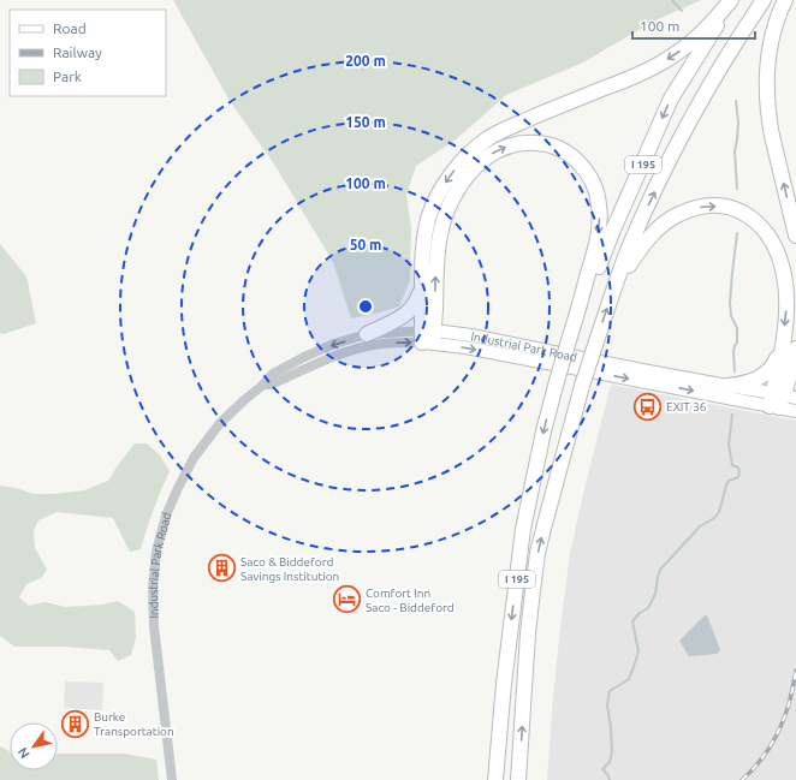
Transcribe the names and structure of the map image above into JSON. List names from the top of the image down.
{
  "streets": {
    "highway": ["I 195"],
    "main road": ["Industrial Park Road"]
  },
  "places": {
    "bus stop": ["EXIT 36"],
    "building": ["Saco & Biddeford Savings Institution", "Burke Transportation"],
    "hotel": ["Comfort Inn Saco - Biddeford"]
  },
  "legend": ["Road", "Railway", "Park"],
  "scale_bar": "100 m",
  "north": "bottom left",
  "rings": [
    "200 m",
    "150 m",
    "100 m",
    "50 m"
  ]
}
